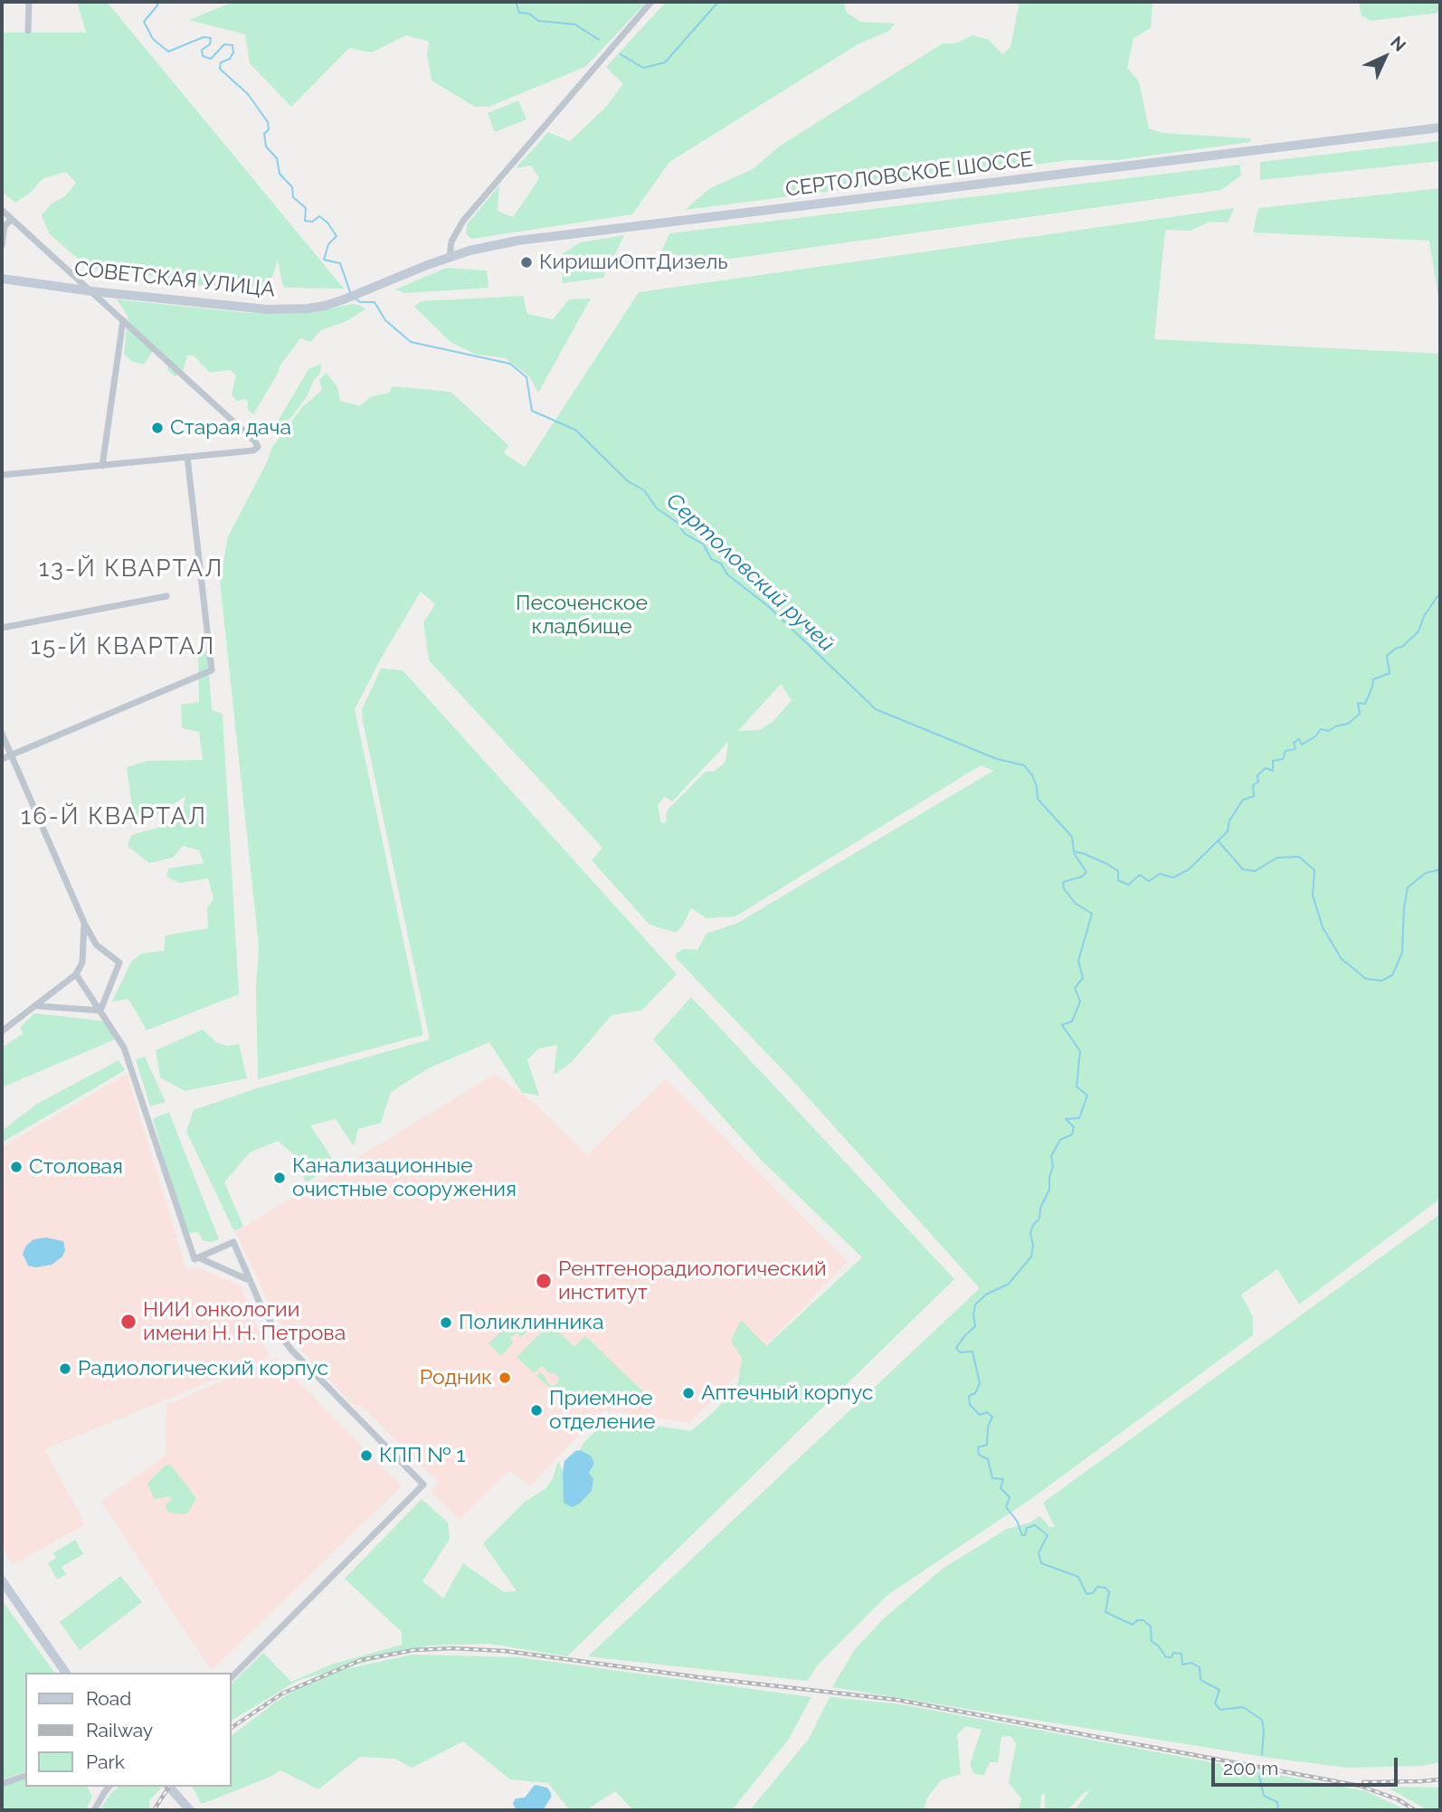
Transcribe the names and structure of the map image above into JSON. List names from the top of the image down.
{
  "streets": {
    "main road": ["СЕРТОЛОВСКОЕ ШОССЕ", "СОВЕТСКАЯ УЛИЦА"]
  },
  "crossings": [
    ["СЕРТОЛОВСКОЕ ШОССЕ", "СОВЕТСКАЯ УЛИЦА"]
  ],
  "districts": ["13-Й КВАРТАЛ", "15-Й КВАРТАЛ", "16-Й КВАРТАЛ"],
  "water": ["Сертоловский ручей"],
  "parks": ["Песоченское кладбище"],
  "places": [
    "КиришиОптДизель",
    "Старая дача",
    "Столовая",
    "Канализационные очистные сооружения",
    "Рентгенорадиологический институт",
    "НИИ онкологии имени Н. Н. Петрова",
    "Поликлинника",
    "Радиологический корпус",
    "Родник",
    "Аптечный корпус",
    "Приемное отделение",
    "КПП № 1"
  ],
  "legend": ["Road", "Railway", "Park"],
  "scale_bar": "200 m",
  "north": "top right"
}
